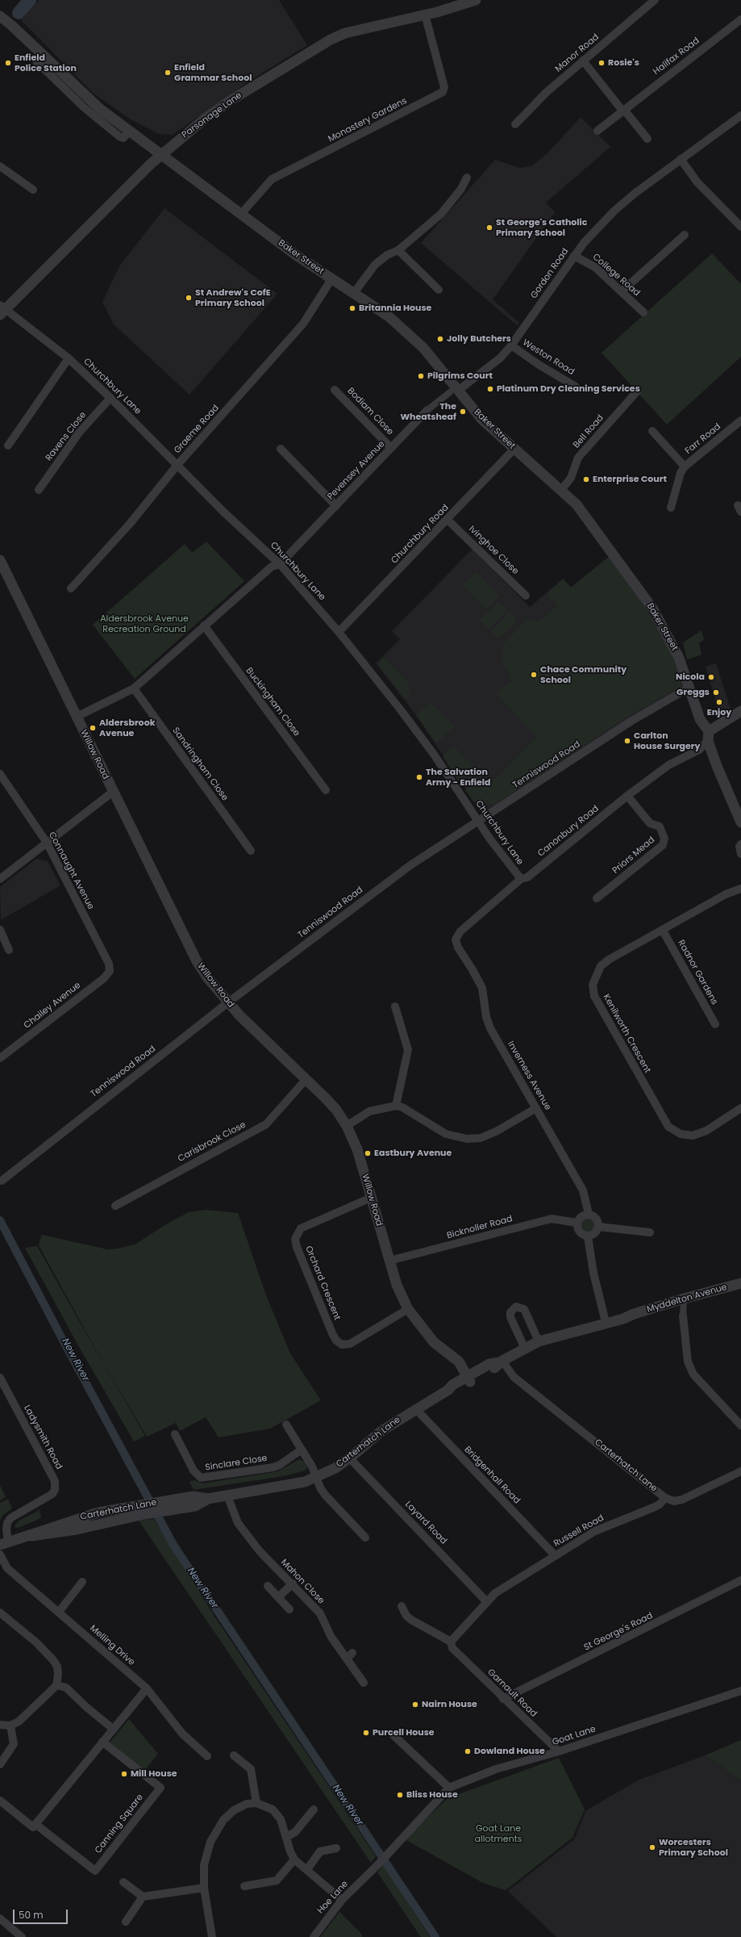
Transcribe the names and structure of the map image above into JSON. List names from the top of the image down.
{
  "streets": {
    "street": [
      "Manor Road",
      "Halifax Road",
      "Parsonage Lane",
      "Monastery Gardens",
      "Baker Street",
      "Gordon Road",
      "College Road",
      "Weston Road",
      "Churchbury Lane",
      "Bodiam Close",
      "Graeme Road",
      "Bell Road",
      "Ravens Close",
      "Farr Road",
      "Pevensey Avenue",
      "Churchbury Road",
      "Ivinghoe Close",
      "Buckingham Close",
      "Willow Road",
      "Sandringham Close",
      "Tenniswood Road",
      "Canonbury Road",
      "Priors Mead",
      "Connaught Avenue",
      "Radnor Gardens",
      "Chailey Avenue",
      "Kenilworth Crescent",
      "Inverness Avenue",
      "Carisbrook Close",
      "Bicknoller Road",
      "Orchard Crescent",
      "Myddelton Avenue",
      "Ladysmith Road",
      "Carterhatch Lane",
      "Sinclare Close",
      "Bridgenhall Road",
      "Layard Road",
      "Russell Road",
      "Mahon Close",
      "St George's Road",
      "Melling Drive",
      "Garnault Road",
      "Goat Lane",
      "Canning Square",
      "Hoe Lane"
    ]
  },
  "crossings": [
    ["Parsonage Lane", "Monastery Gardens"],
    ["Parsonage Lane", "Baker Street"],
    ["Parsonage Lane", "Churchbury Lane"],
    ["Monastery Gardens", "Baker Street"],
    ["Baker Street", "Gordon Road"],
    ["Baker Street", "Graeme Road"],
    ["Baker Street", "Bell Road"],
    ["Baker Street", "Pevensey Avenue"],
    ["Baker Street", "Churchbury Road"],
    ["Baker Street", "Tenniswood Road"],
    ["Baker Street", "Canonbury Road"],
    ["Gordon Road", "College Road"],
    ["Gordon Road", "Weston Road"],
    ["Gordon Road", "Pevensey Avenue"],
    ["Churchbury Lane", "Graeme Road"],
    ["Churchbury Lane", "Ravens Close"],
    ["Churchbury Lane", "Pevensey Avenue"],
    ["Churchbury Lane", "Churchbury Road"],
    ["Churchbury Lane", "Tenniswood Road"],
    ["Churchbury Lane", "Canonbury Road"],
    ["Bodiam Close", "Pevensey Avenue"],
    ["Churchbury Road", "Ivinghoe Close"],
    ["Willow Road", "Tenniswood Road"],
    ["Willow Road", "Carisbrook Close"],
    ["Willow Road", "Bicknoller Road"],
    ["Willow Road", "Orchard Crescent"],
    ["Willow Road", "Carterhatch Lane"],
    ["Canonbury Road", "Priors Mead"],
    ["Canonbury Road", "Inverness Avenue"],
    ["Connaught Avenue", "Chailey Avenue"],
    ["Radnor Gardens", "Kenilworth Crescent"],
    ["Inverness Avenue", "Bicknoller Road"],
    ["Myddelton Avenue", "Carterhatch Lane"],
    ["Ladysmith Road", "Carterhatch Lane"],
    ["Carterhatch Lane", "Bridgenhall Road"],
    ["Carterhatch Lane", "Layard Road"],
    ["Carterhatch Lane", "Russell Road"],
    ["Carterhatch Lane", "Mahon Close"],
    ["Bridgenhall Road", "Russell Road"],
    ["Layard Road", "Russell Road"],
    ["Russell Road", "Garnault Road"],
    ["St George's Road", "Garnault Road"],
    ["Garnault Road", "Goat Lane"],
    ["Goat Lane", "Hoe Lane"]
  ],
  "water": ["New River"],
  "parks": ["Aldersbrook Avenue Recreation Ground", "Goat Lane allotments"],
  "places": [
    "Enfield Police Station",
    "Rosie's",
    "Enfield Grammar School",
    "St George's Catholic Primary School",
    "St Andrew's CofE Primary School",
    "Britannia House",
    "Jolly Butchers",
    "Pilgrims Court",
    "Platinum Dry Cleaning Services",
    "The Wheatsheaf",
    "Enterprise Court",
    "Chace Community School",
    "Nicola",
    "Greggs",
    "Enjoy",
    "Aldersbrook Avenue",
    "Carlton House Surgery",
    "The Salvation Army - Enfield",
    "Eastbury Avenue",
    "Nairn House",
    "Purcell House",
    "Dowland House",
    "Mill House",
    "Bliss House",
    "Worcesters Primary School"
  ],
  "scale_bar": "50 m"
}
